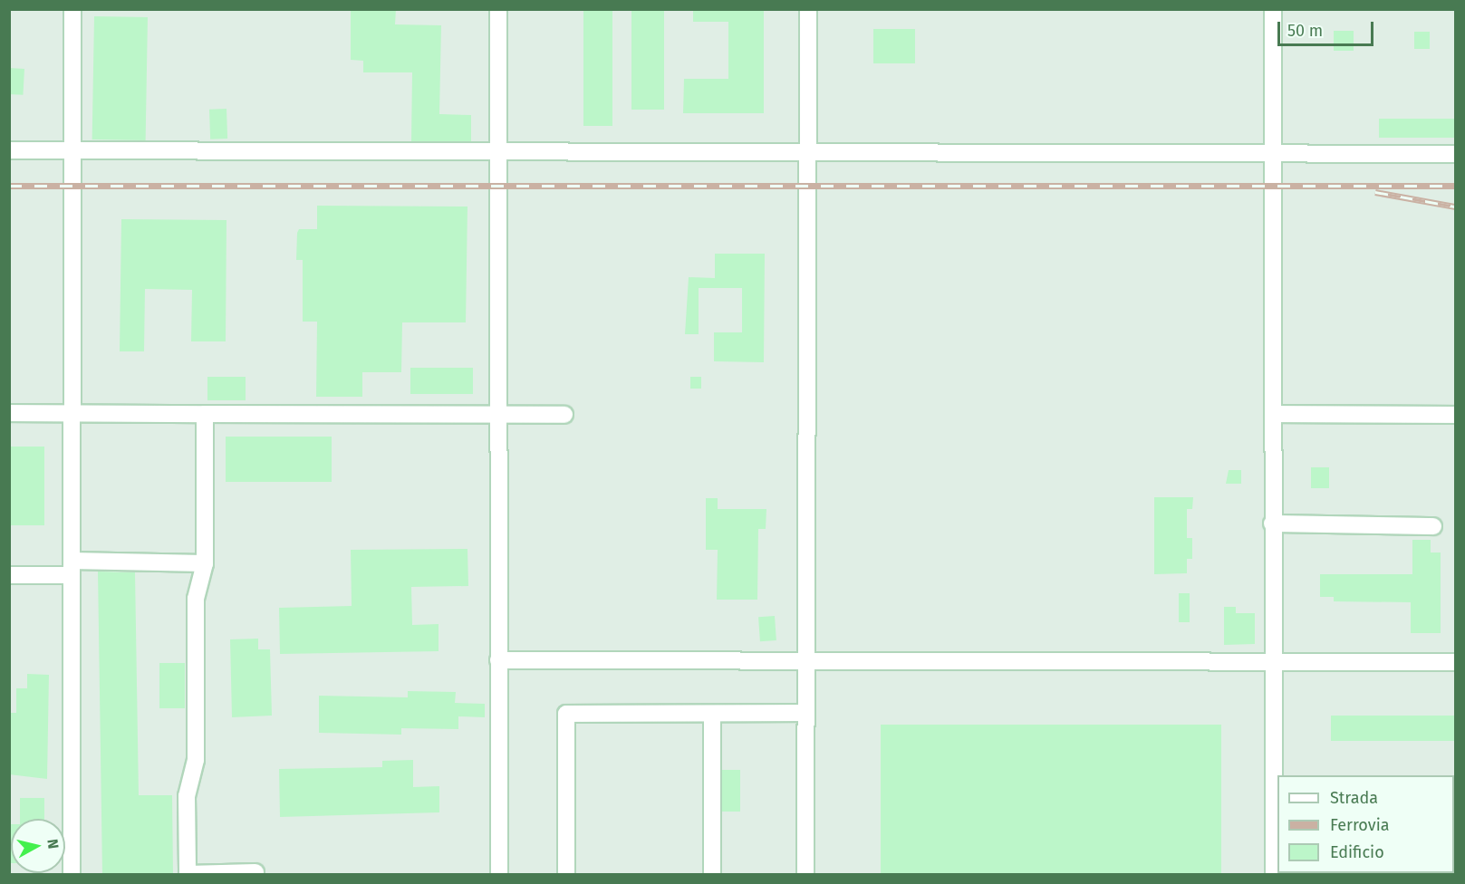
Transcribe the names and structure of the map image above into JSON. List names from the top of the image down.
{
  "legend": ["Strada", "Ferrovia", "Edificio"],
  "scale_bar": "50 m",
  "north": "right"
}
